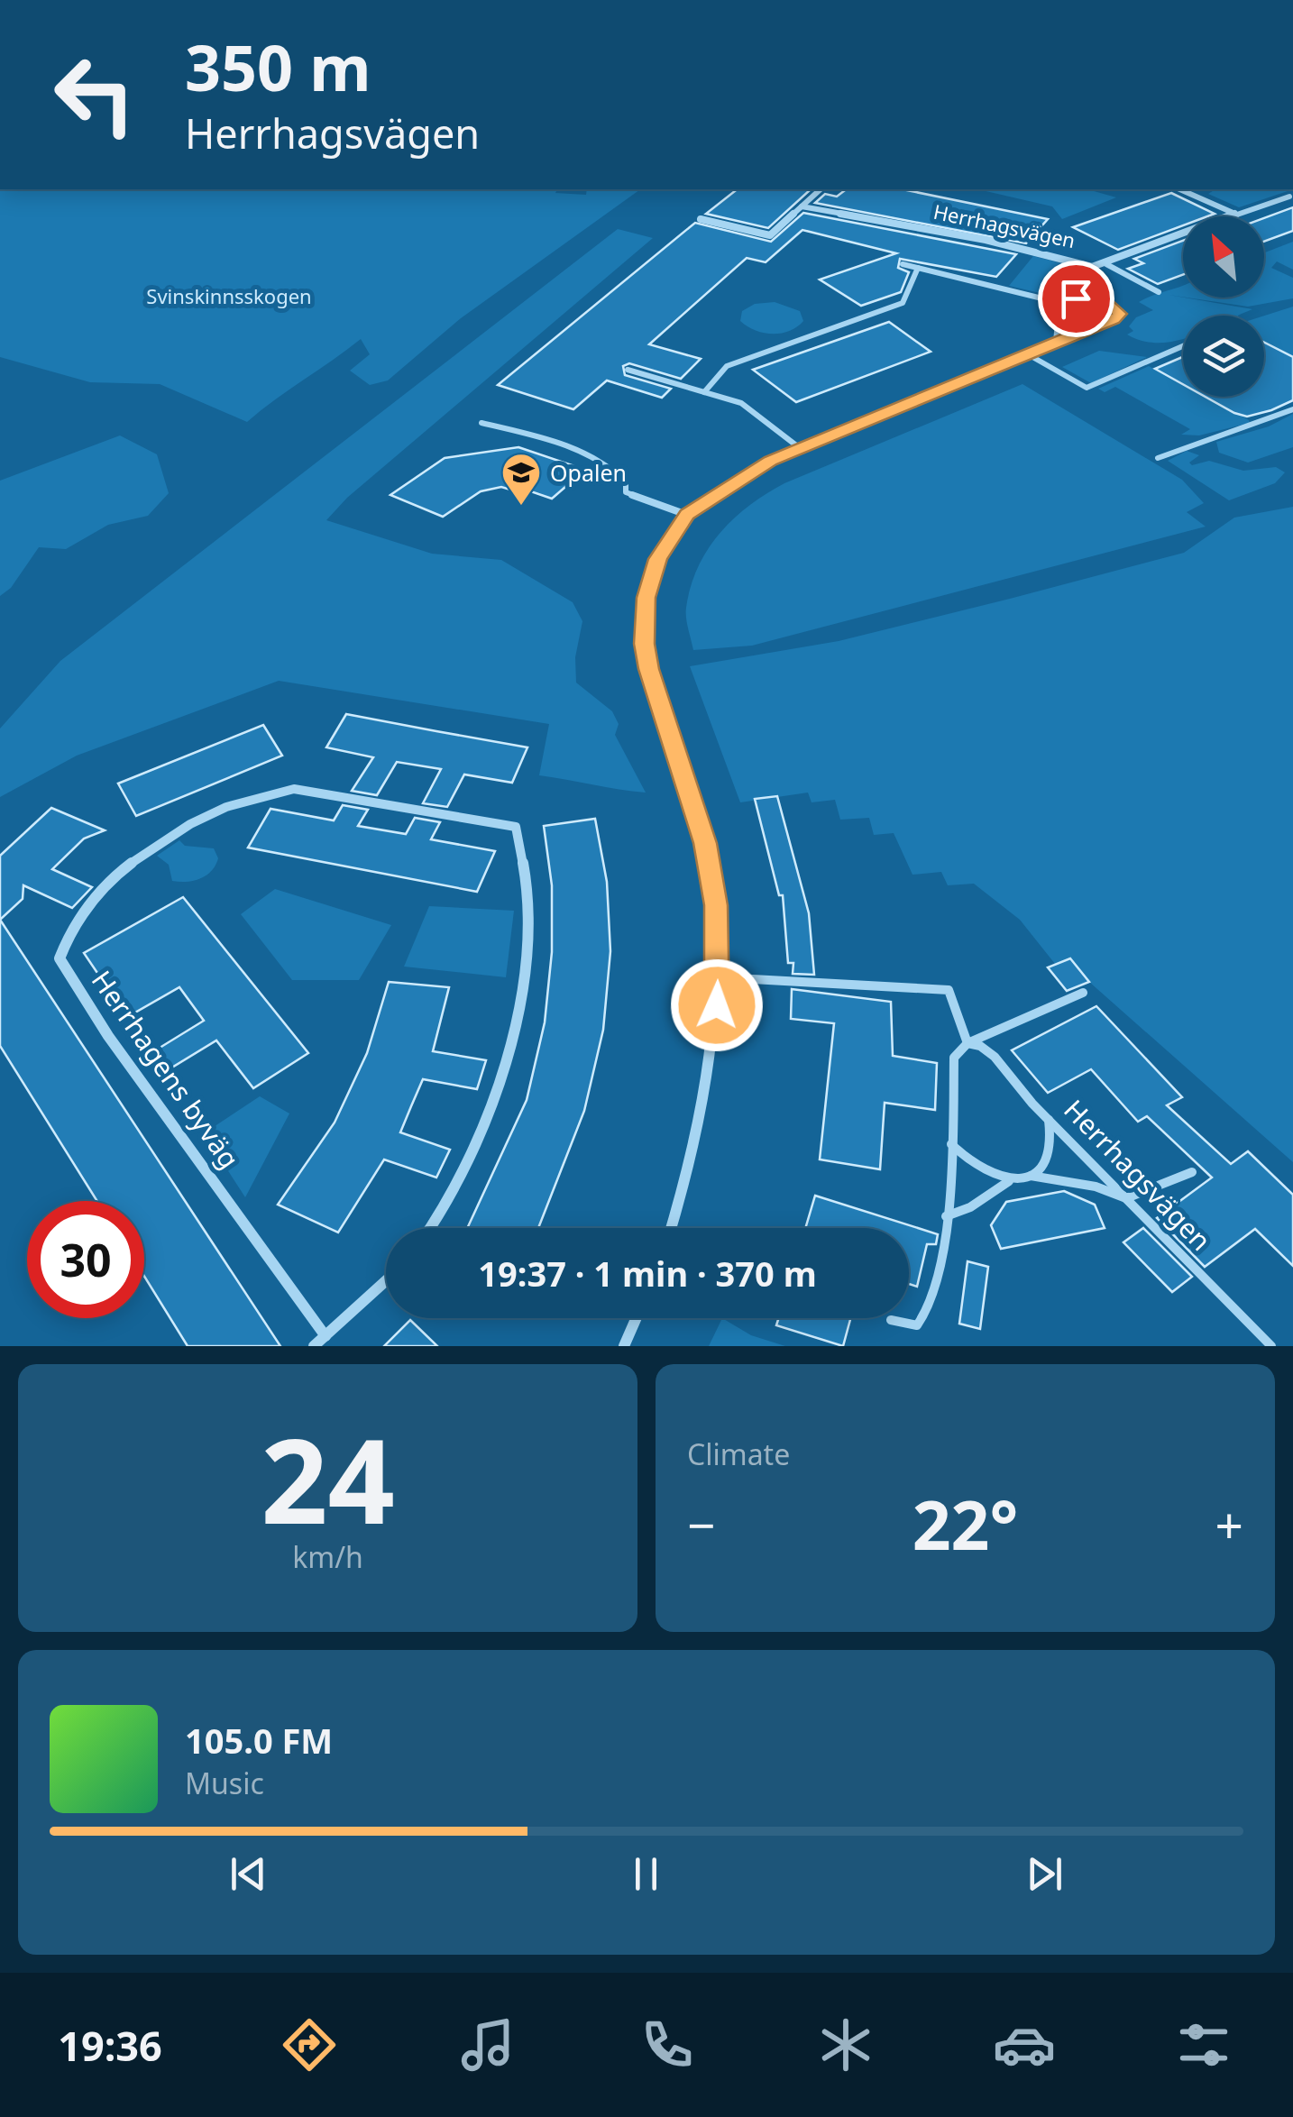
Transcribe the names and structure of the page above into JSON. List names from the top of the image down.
{
  "streets": {
    "street": ["Herrhagsvägen", "Herrhagens byväg"]
  },
  "parks": ["Svinskinnsskogen"],
  "places": {
    "school or university": ["Opalen"]
  },
  "north": "top left",
  "page": {
    "turn": ["350 m", "Herrhagsvägen"],
    "limit": "30",
    "trip": "19:37 · 1 min · 370 m",
    "tile": [
      ["24", "km/h"],
      "Climate"
    ],
    "heat": ["−", "22°", "+"],
    "song": ["105.0 FM", "Music"],
    "tabs": "19:36"
  }
}
